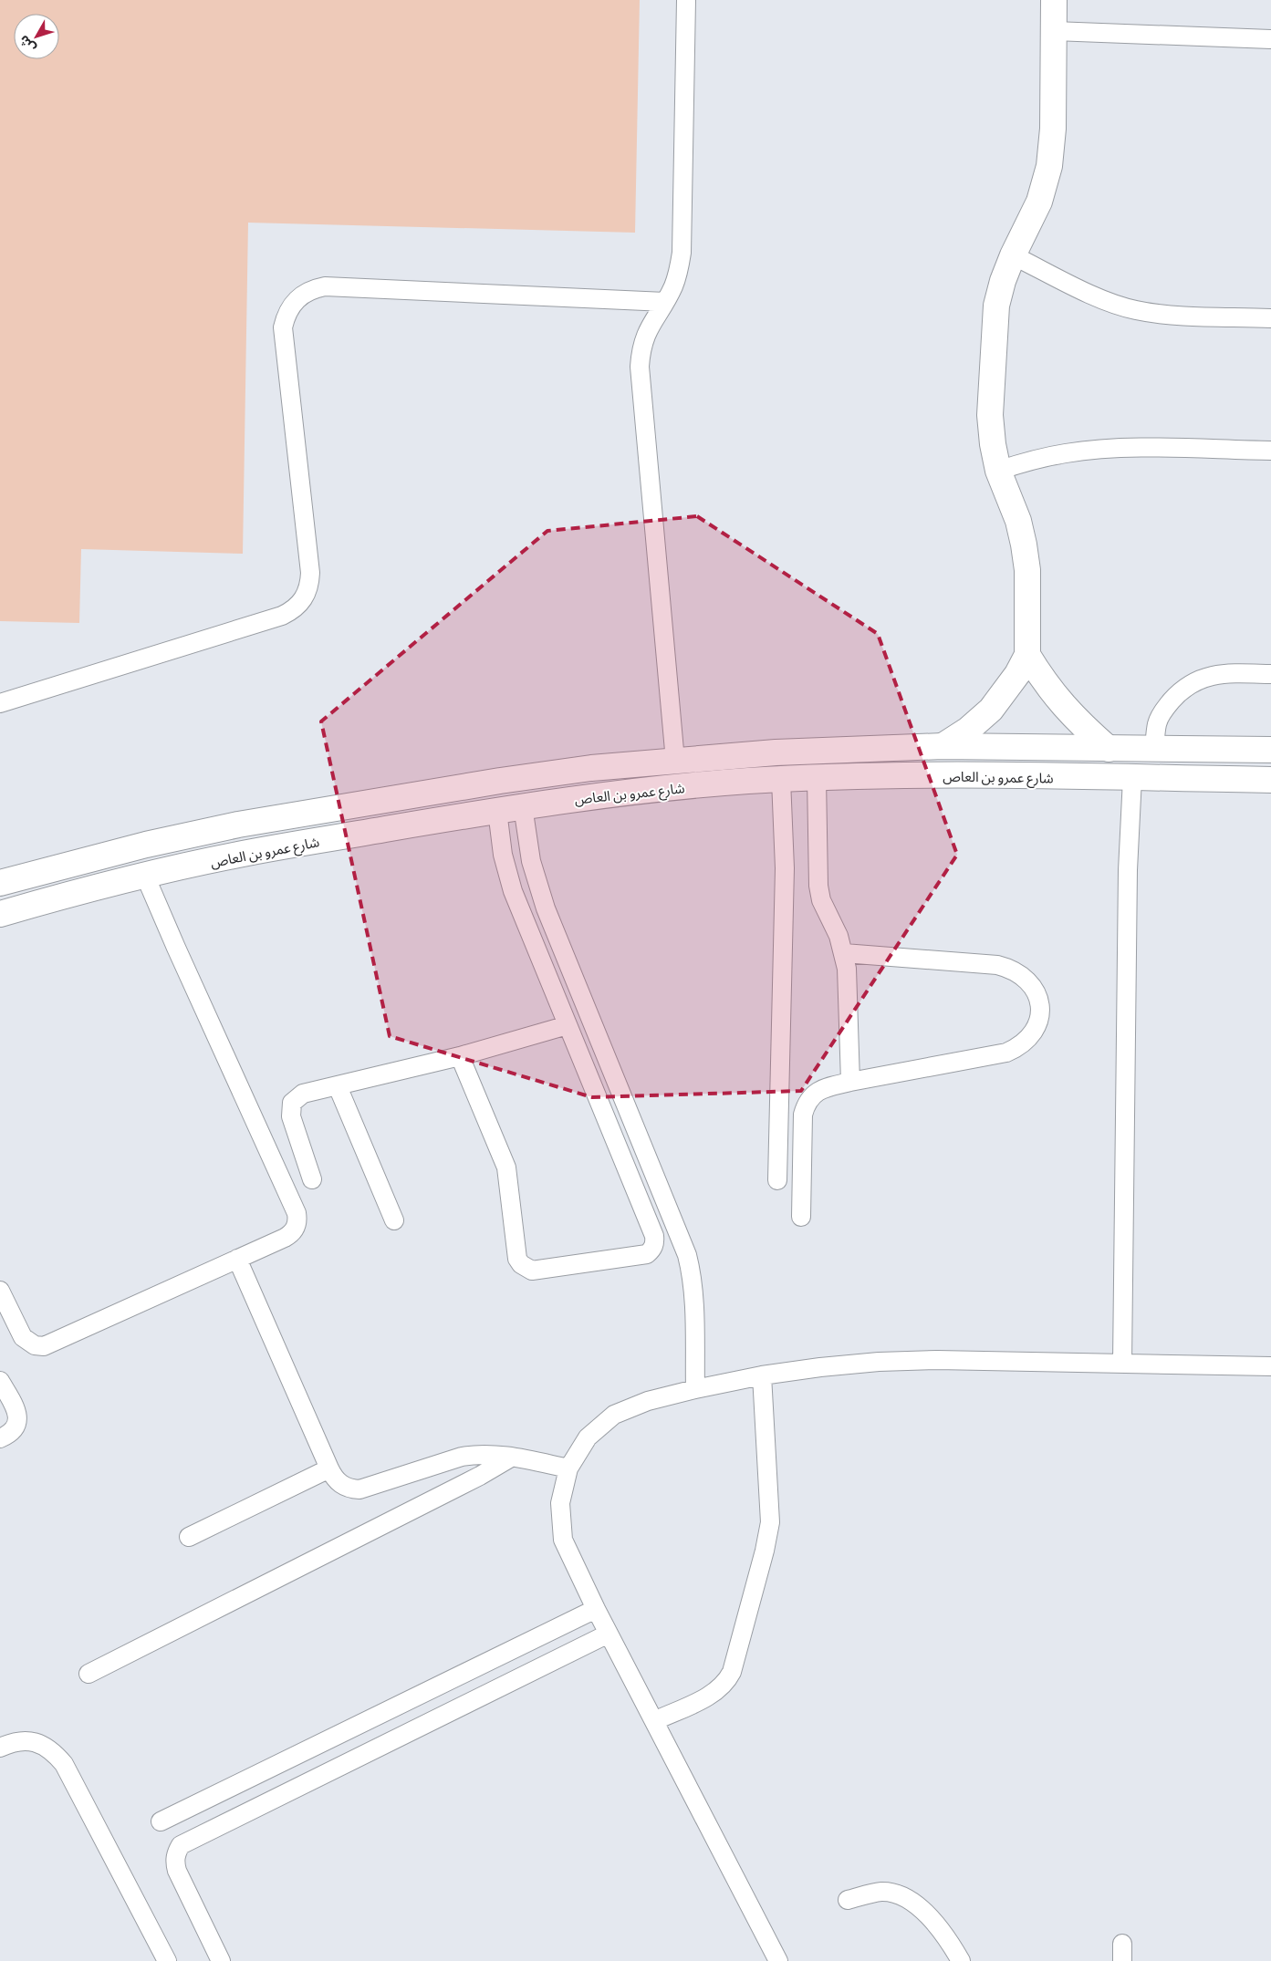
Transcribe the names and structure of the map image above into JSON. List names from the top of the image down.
{
  "streets": {
    "main road": ["شارع عمرو بن العاص"]
  },
  "north": "bottom left"
}
